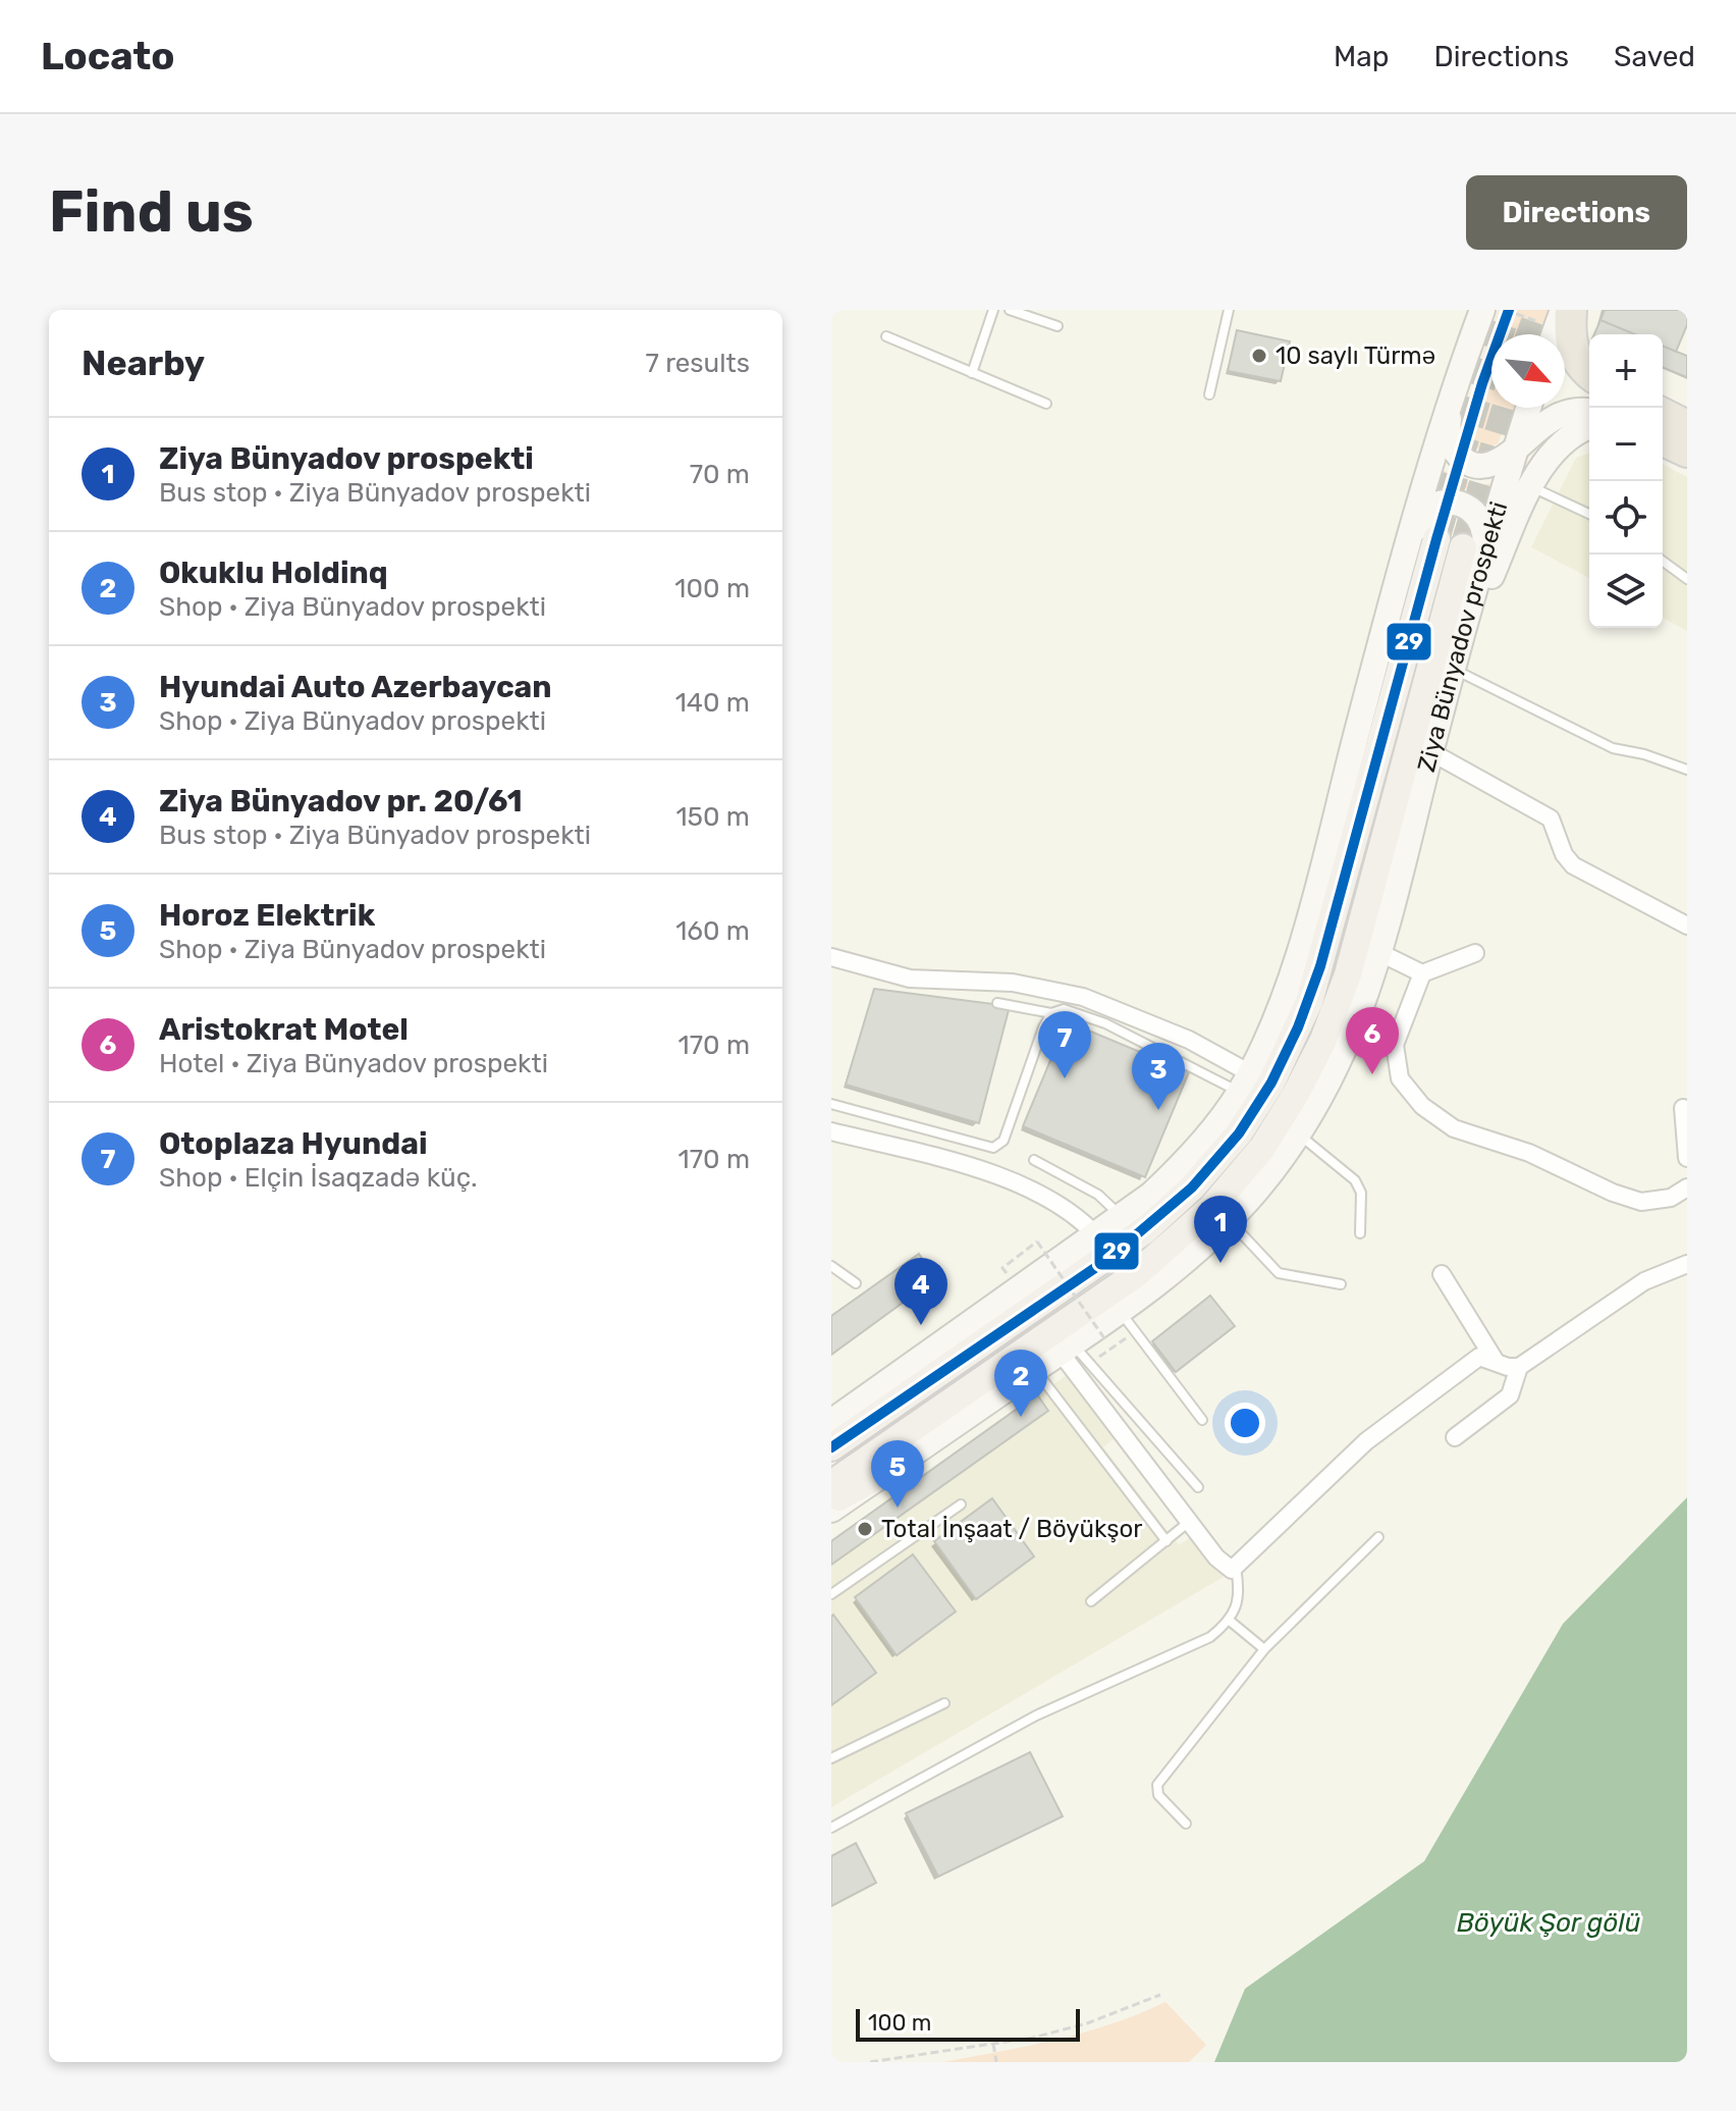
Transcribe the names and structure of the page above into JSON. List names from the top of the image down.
{
  "streets": {
    "main road": ["Ziya Bünyadov prospekti"]
  },
  "water": ["Böyük Şor gölü"],
  "places": ["10 saylı Türmə", "Total İnşaat / Böyükşor"],
  "lines": ["transit line 29"],
  "scale_bar": "100 m",
  "north": "bottom right",
  "page": {
    "header": "Locato",
    "nav": ["Map", "Directions", "Saved"],
    "buttons": "Directions",
    "title": "Find us",
    "heading": ["Nearby", "7 results"],
    "map_buttons": ["+", "−"],
    "list": [
      {
        "mark": "1",
        "name": "Ziya Bünyadov prospekti",
        "note": "Bus stop · Ziya Bünyadov prospekti",
        "value": "70 m"
      },
      {
        "mark": "2",
        "name": "Okuklu Holdinq",
        "note": "Shop · Ziya Bünyadov prospekti",
        "value": "100 m"
      },
      {
        "mark": "3",
        "name": "Hyundai Auto Azerbaycan",
        "note": "Shop · Ziya Bünyadov prospekti",
        "value": "140 m"
      },
      {
        "mark": "4",
        "name": "Ziya Bünyadov pr. 20/61",
        "note": "Bus stop · Ziya Bünyadov prospekti",
        "value": "150 m"
      },
      {
        "mark": "5",
        "name": "Horoz Elektrik",
        "note": "Shop · Ziya Bünyadov prospekti",
        "value": "160 m"
      },
      {
        "mark": "6",
        "name": "Aristokrat Motel",
        "note": "Hotel · Ziya Bünyadov prospekti",
        "value": "170 m"
      },
      {
        "mark": "7",
        "name": "Otoplaza Hyundai",
        "note": "Shop · Elçin İsaqzadə küç.",
        "value": "170 m"
      }
    ],
    "pins": [
      "6",
      "7",
      "3",
      "1",
      "4",
      "2",
      "5"
    ],
    "scale": "100 m"
  }
}
